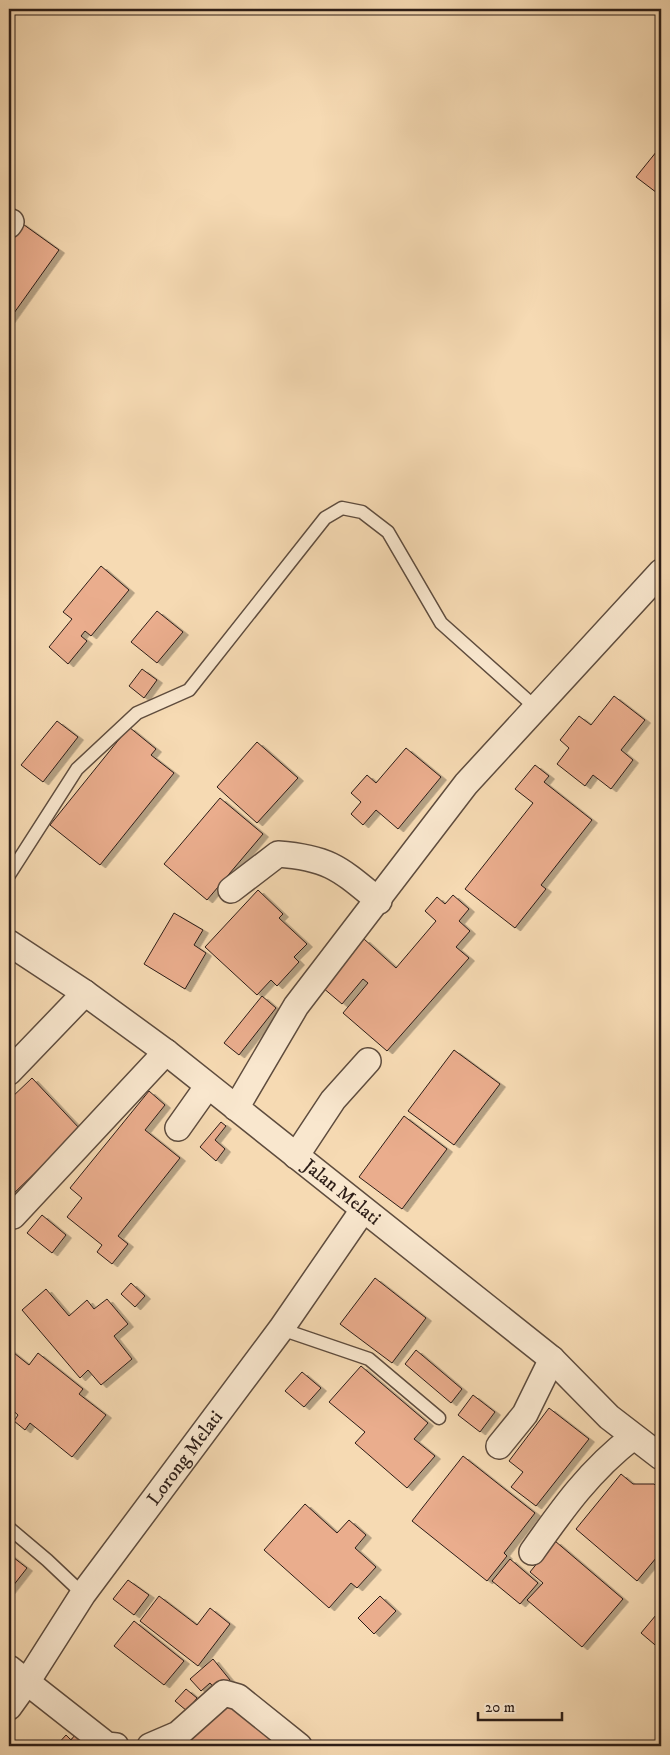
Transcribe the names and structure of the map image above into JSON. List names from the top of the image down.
{
  "streets": {
    "street": ["Jalan Melati", "Lorong Melati"]
  },
  "crossings": [
    ["Jalan Melati", "Lorong Melati"]
  ],
  "scale_bar": "20 m"
}
